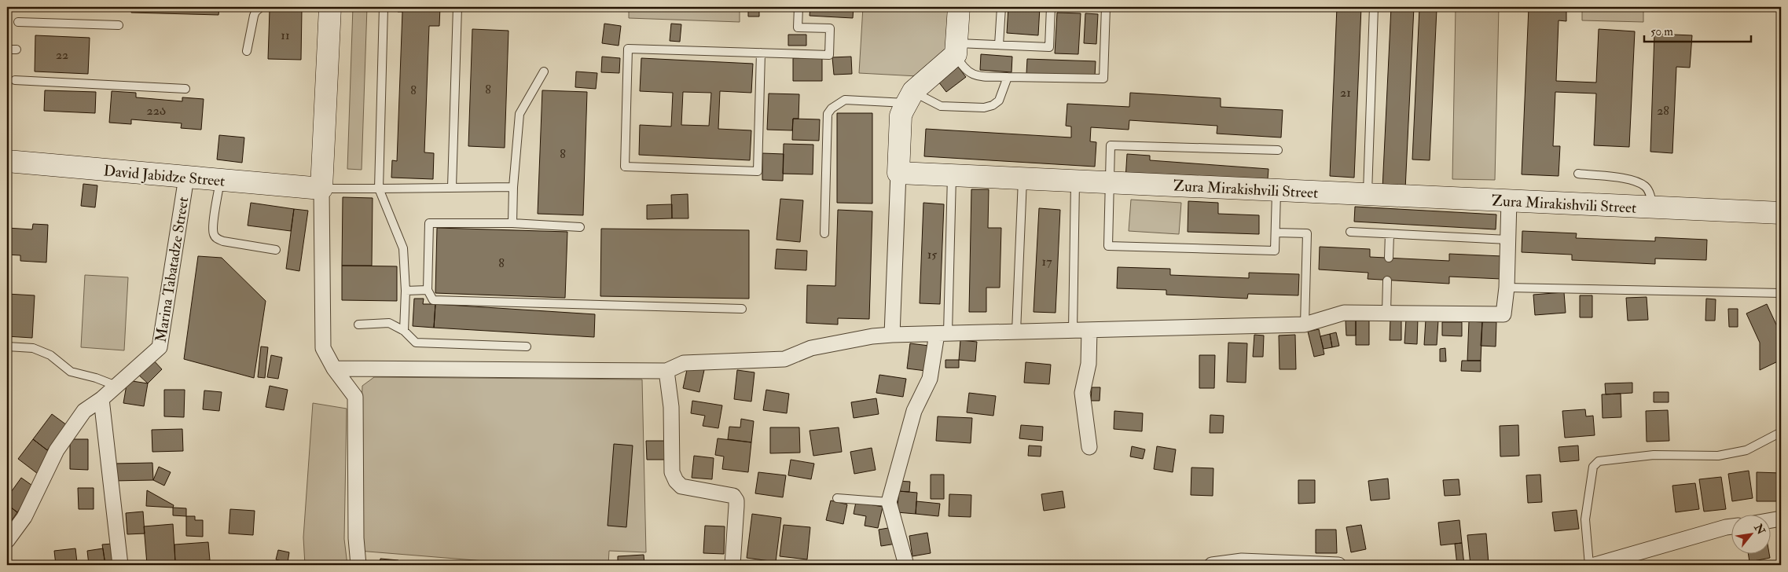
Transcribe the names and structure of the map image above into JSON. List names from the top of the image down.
{
  "streets": {
    "street": ["David Jabidze Street", "Zura Mirakishvili Street", "Marina Tabatadze Street"]
  },
  "crossings": [
    ["David Jabidze Street", "Marina Tabatadze Street"]
  ],
  "house_numbers": [
    "11",
    "22",
    "8",
    "8",
    "21",
    "22ა",
    "28",
    "8",
    "15",
    "17",
    "8"
  ],
  "scale_bar": "50 m",
  "north": "top right"
}
